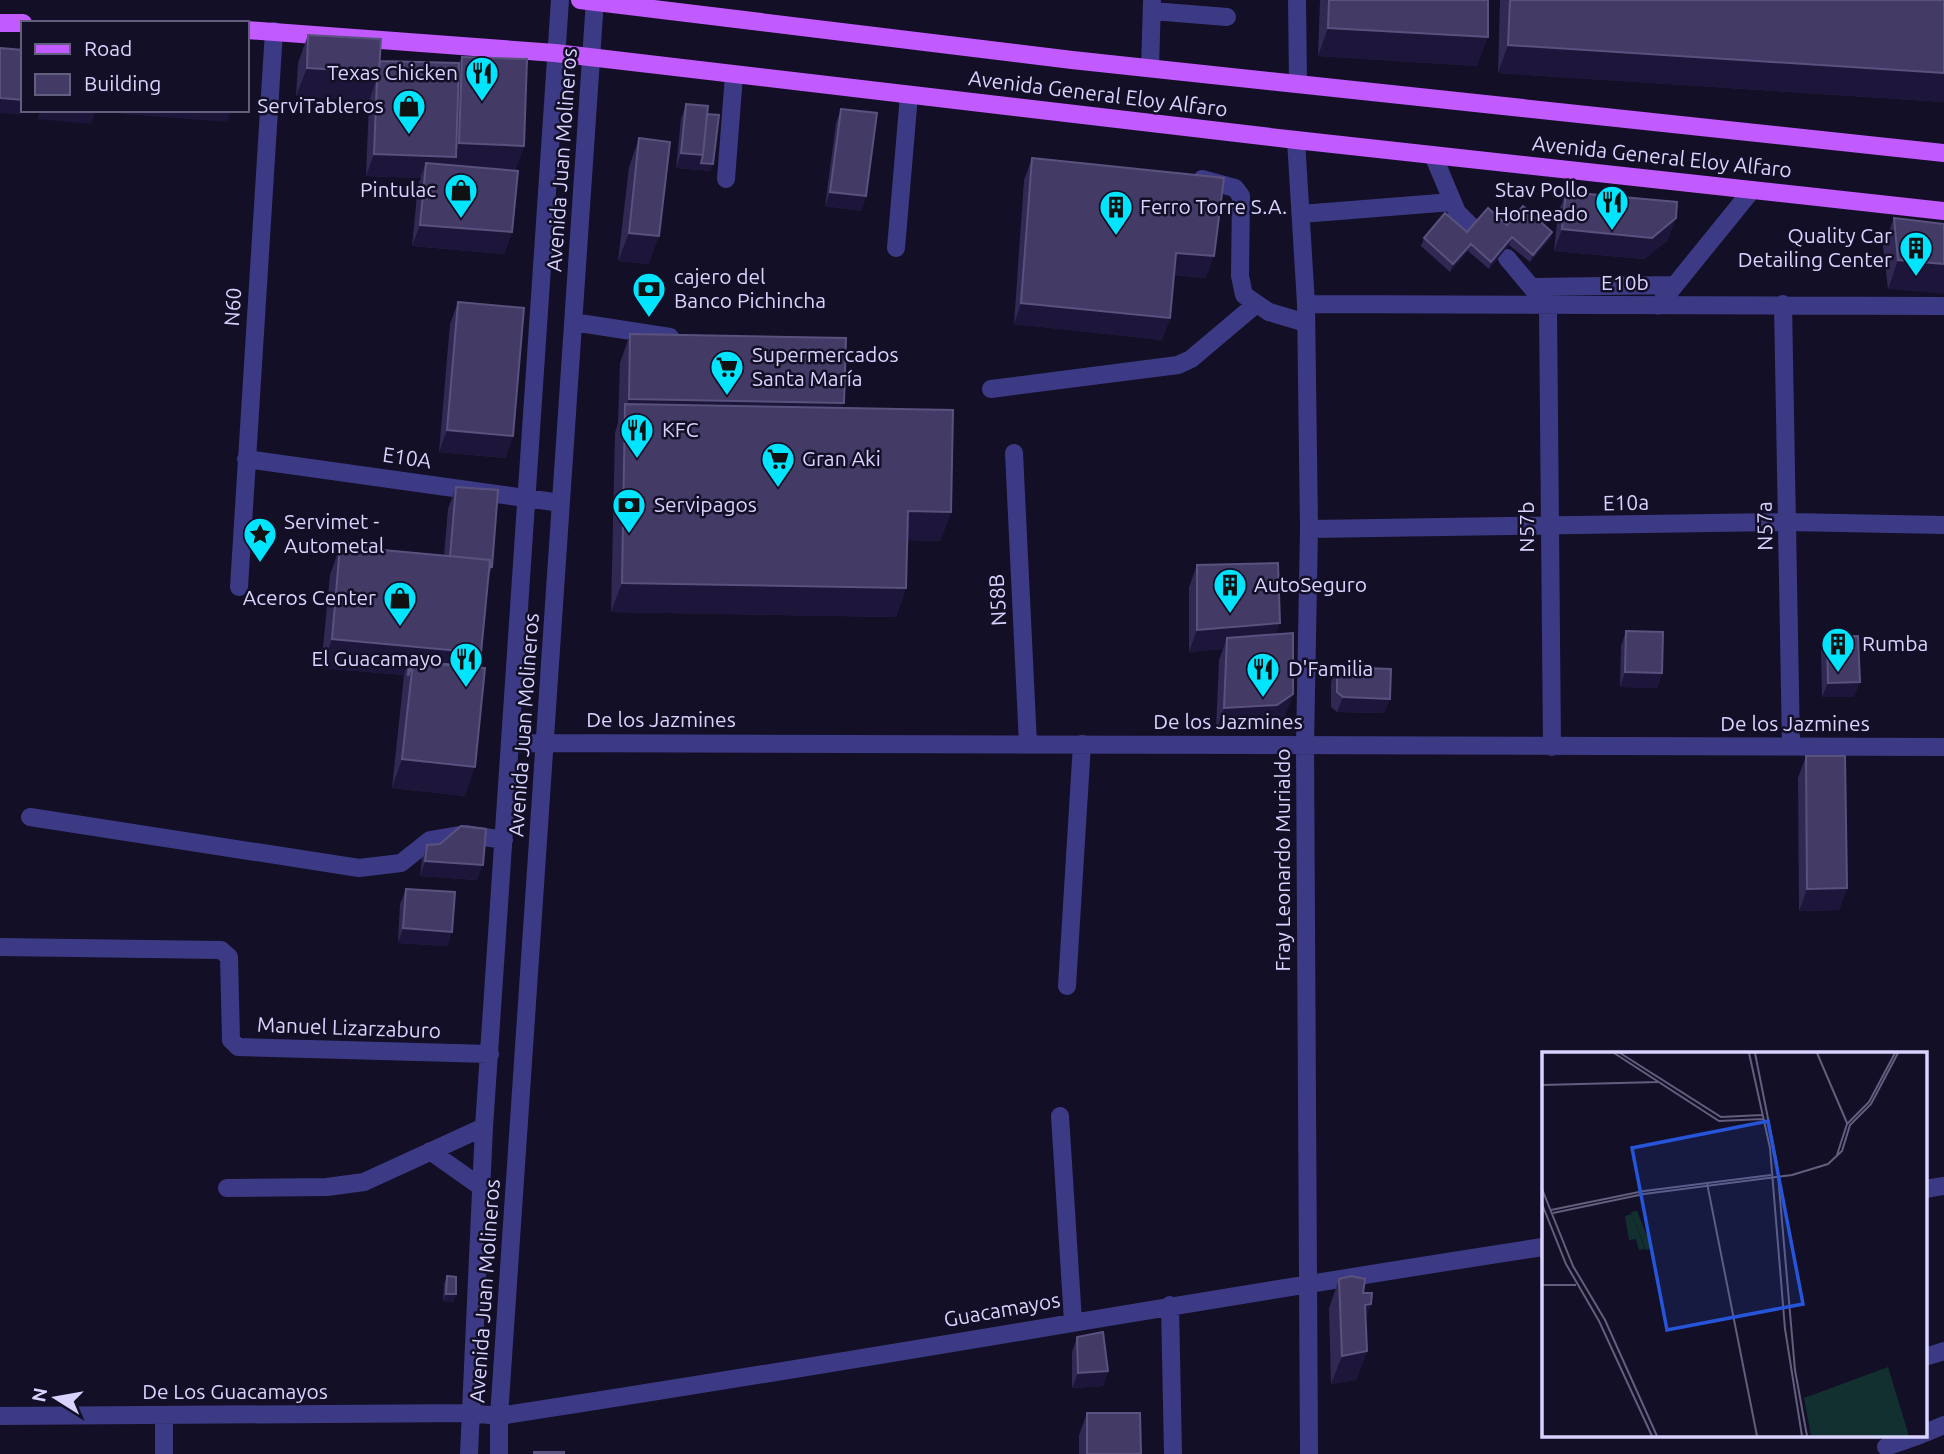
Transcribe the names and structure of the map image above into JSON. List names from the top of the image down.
{
  "streets": {
    "main road": ["Avenida General Eloy Alfaro"],
    "street": [
      "Avenida Juan Molineros",
      "E10b",
      "N60",
      "E10A",
      "E10a",
      "N57a",
      "N57b",
      "N58B",
      "De los Jazmines",
      "Fray Leonardo Murialdo",
      "Manuel Lizarzaburo",
      "Guacamayos",
      "De Los Guacamayos"
    ]
  },
  "crossings": [
    ["Avenida General Eloy Alfaro", "Avenida Juan Molineros"],
    ["Avenida General Eloy Alfaro", "N60"],
    ["Avenida General Eloy Alfaro", "Fray Leonardo Murialdo"],
    ["Avenida Juan Molineros", "E10A"],
    ["Avenida Juan Molineros", "De los Jazmines"],
    ["Avenida Juan Molineros", "Manuel Lizarzaburo"],
    ["Avenida Juan Molineros", "Guacamayos"],
    ["Avenida Juan Molineros", "De Los Guacamayos"],
    ["E10b", "N57a"],
    ["E10b", "N57b"],
    ["E10b", "Fray Leonardo Murialdo"],
    ["N60", "E10A"],
    ["E10a", "N57a"],
    ["E10a", "N57b"],
    ["E10a", "Fray Leonardo Murialdo"],
    ["N57a", "De los Jazmines"],
    ["N57b", "De los Jazmines"],
    ["N58B", "De los Jazmines"],
    ["De los Jazmines", "Fray Leonardo Murialdo"],
    ["Fray Leonardo Murialdo", "Guacamayos"],
    ["Guacamayos", "De Los Guacamayos"]
  ],
  "places": {
    "restaurant": [
      "Texas Chicken",
      "Stav Pollo Horneado",
      "KFC",
      "El Guacamayo",
      "D'Familia"
    ],
    "shop": ["ServiTableros", "Pintulac", "Aceros Center"],
    "building": [
      "Ferro Torre S.A.",
      "Quality Car Detailing Center",
      "AutoSeguro",
      "Rumba"
    ],
    "bank": ["cajero del Banco Pichincha", "Servipagos"],
    "supermarket": ["Supermercados Santa María", "Gran Aki"],
    "place": ["Servimet - Autometal"]
  },
  "legend": ["Road", "Building"],
  "north": "left"
}
